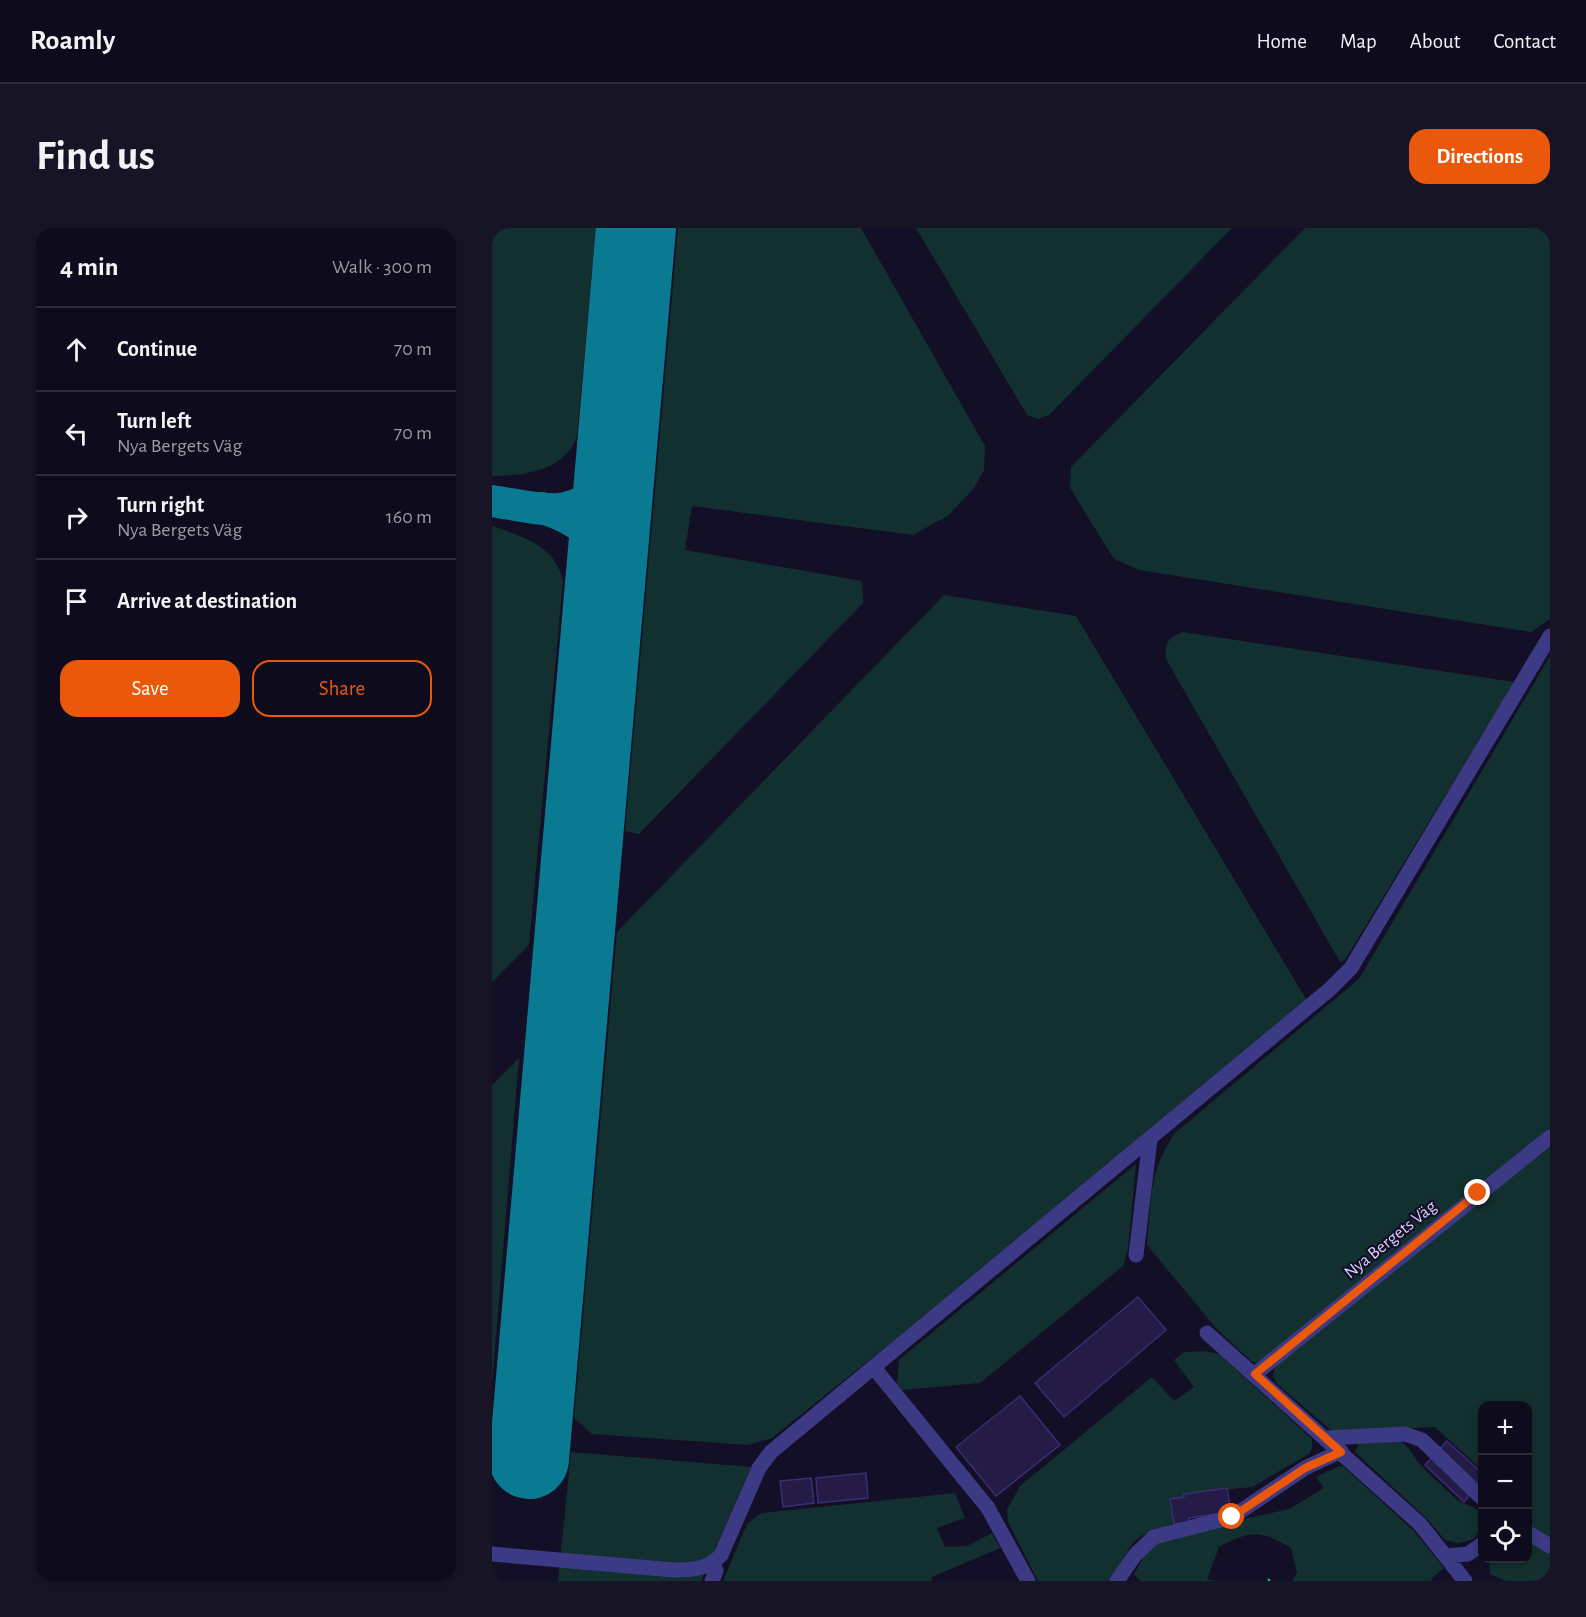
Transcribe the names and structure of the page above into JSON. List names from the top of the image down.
{
  "streets": {
    "street": ["Nya Bergets Väg"]
  },
  "page": {
    "header": "Roamly",
    "nav": [
      "Home",
      "Map",
      "About",
      "Contact"
    ],
    "buttons": [
      "Directions",
      ["Save", "Share"]
    ],
    "title": "Find us",
    "heading": ["4 min", "Walk · 300 m"],
    "list": [
      ["Continue", "70 m"],
      ["Turn left", "Nya Bergets Väg", "70 m"],
      ["Turn right", "Nya Bergets Väg", "160 m"],
      "Arrive at destination"
    ],
    "map_buttons": ["+", "−"]
  }
}
